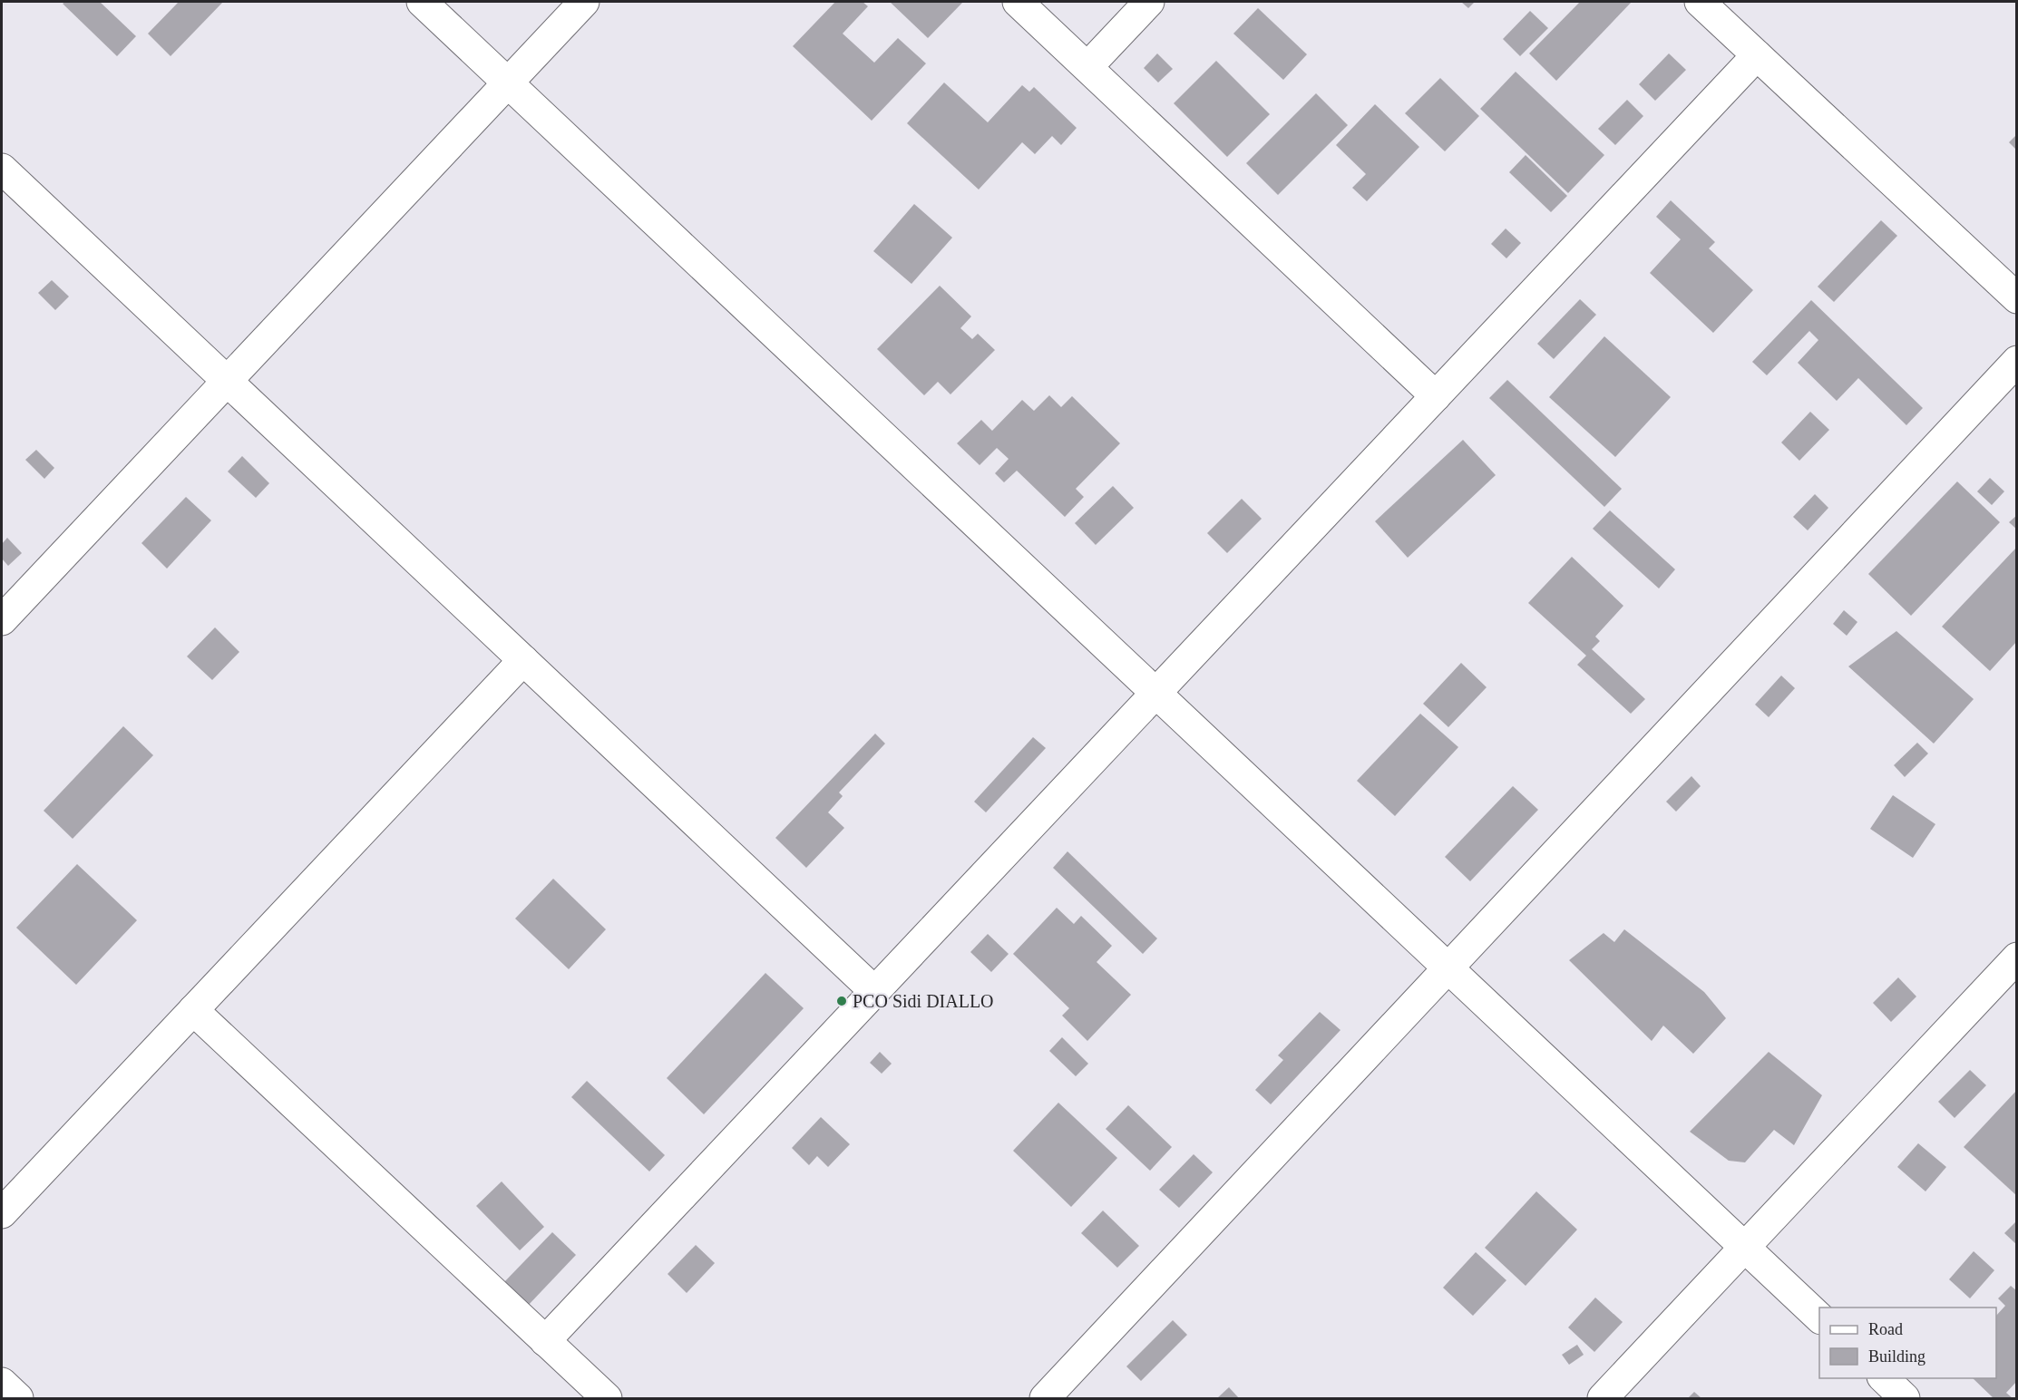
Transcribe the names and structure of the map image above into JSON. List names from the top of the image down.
{
  "places": ["PCO Sidi DIALLO"],
  "legend": ["Road", "Building"]
}
